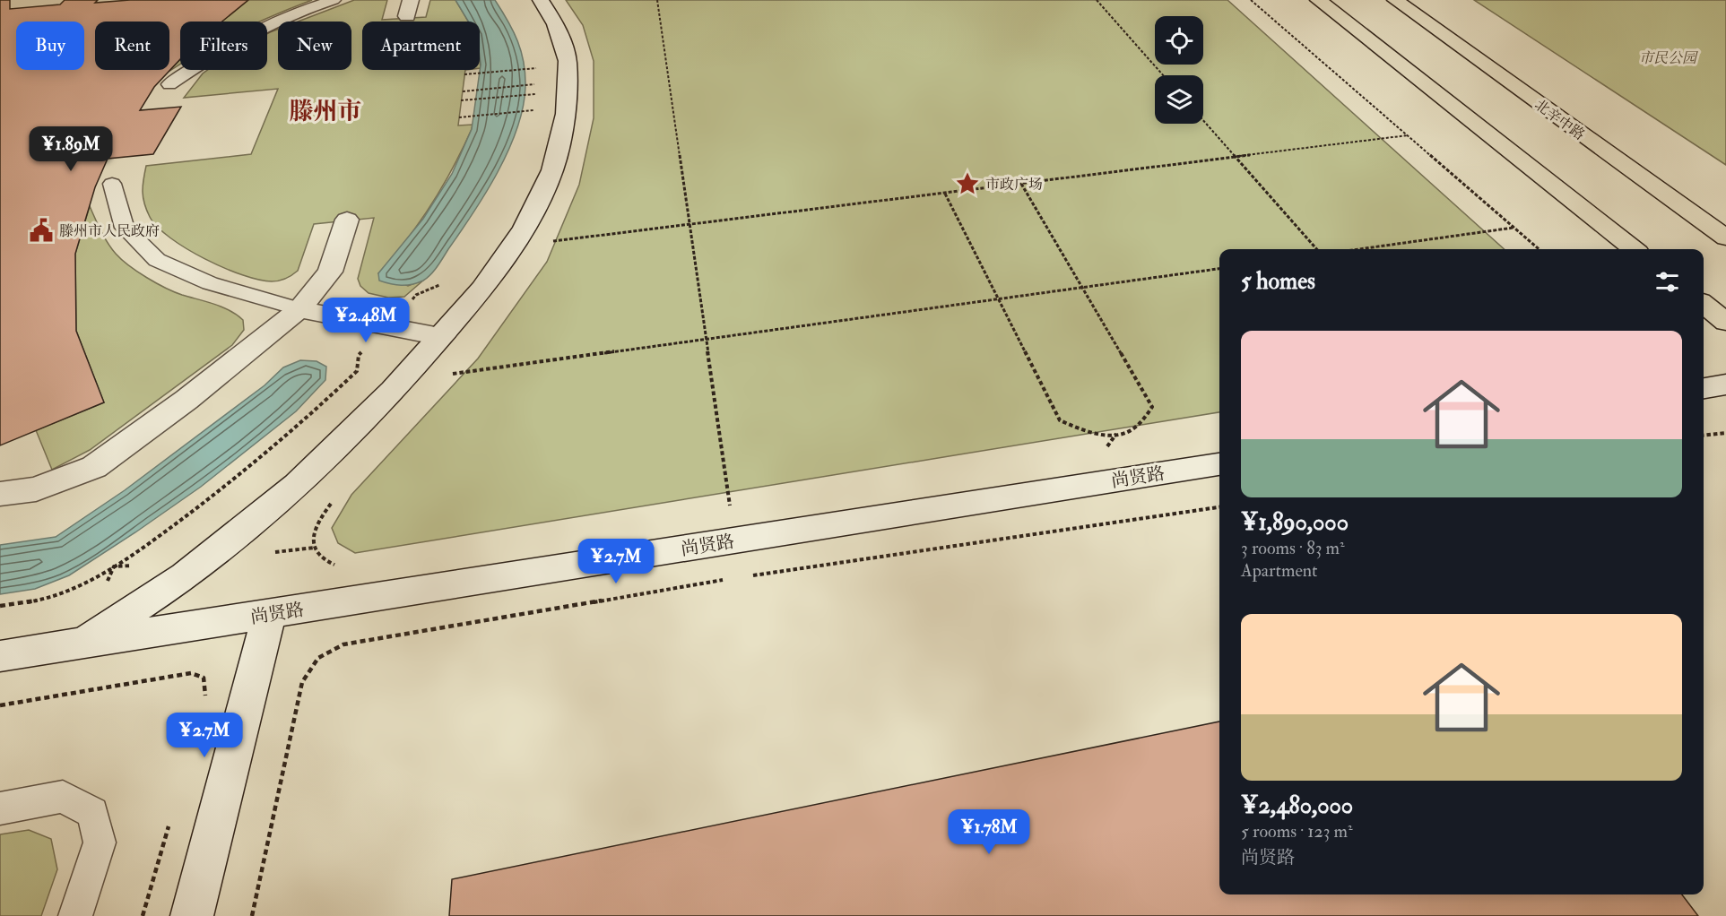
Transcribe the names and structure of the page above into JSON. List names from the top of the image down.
{
  "streets": {
    "main road": ["北辛中路"],
    "street": ["尚贤路"]
  },
  "districts": ["滕州市"],
  "parks": ["市民公园"],
  "places": {
    "place": ["市政广场"],
    "public building": ["滕州市人民政府"]
  },
  "page": {
    "chip": [
      "Buy",
      "Rent",
      "Filters",
      "New",
      "Apartment"
    ],
    "price": [
      "¥1.89M",
      "¥2.48M",
      "¥2.7M",
      "¥2.7M",
      "¥1.78M"
    ],
    "heading": "5 homes",
    "list": [
      {
        "name": "¥1,890,000",
        "note": "3 rooms · 83 m² · Apartment"
      },
      {
        "name": "¥2,480,000",
        "note": "5 rooms · 123 m² · 尚贤路"
      }
    ]
  }
}
